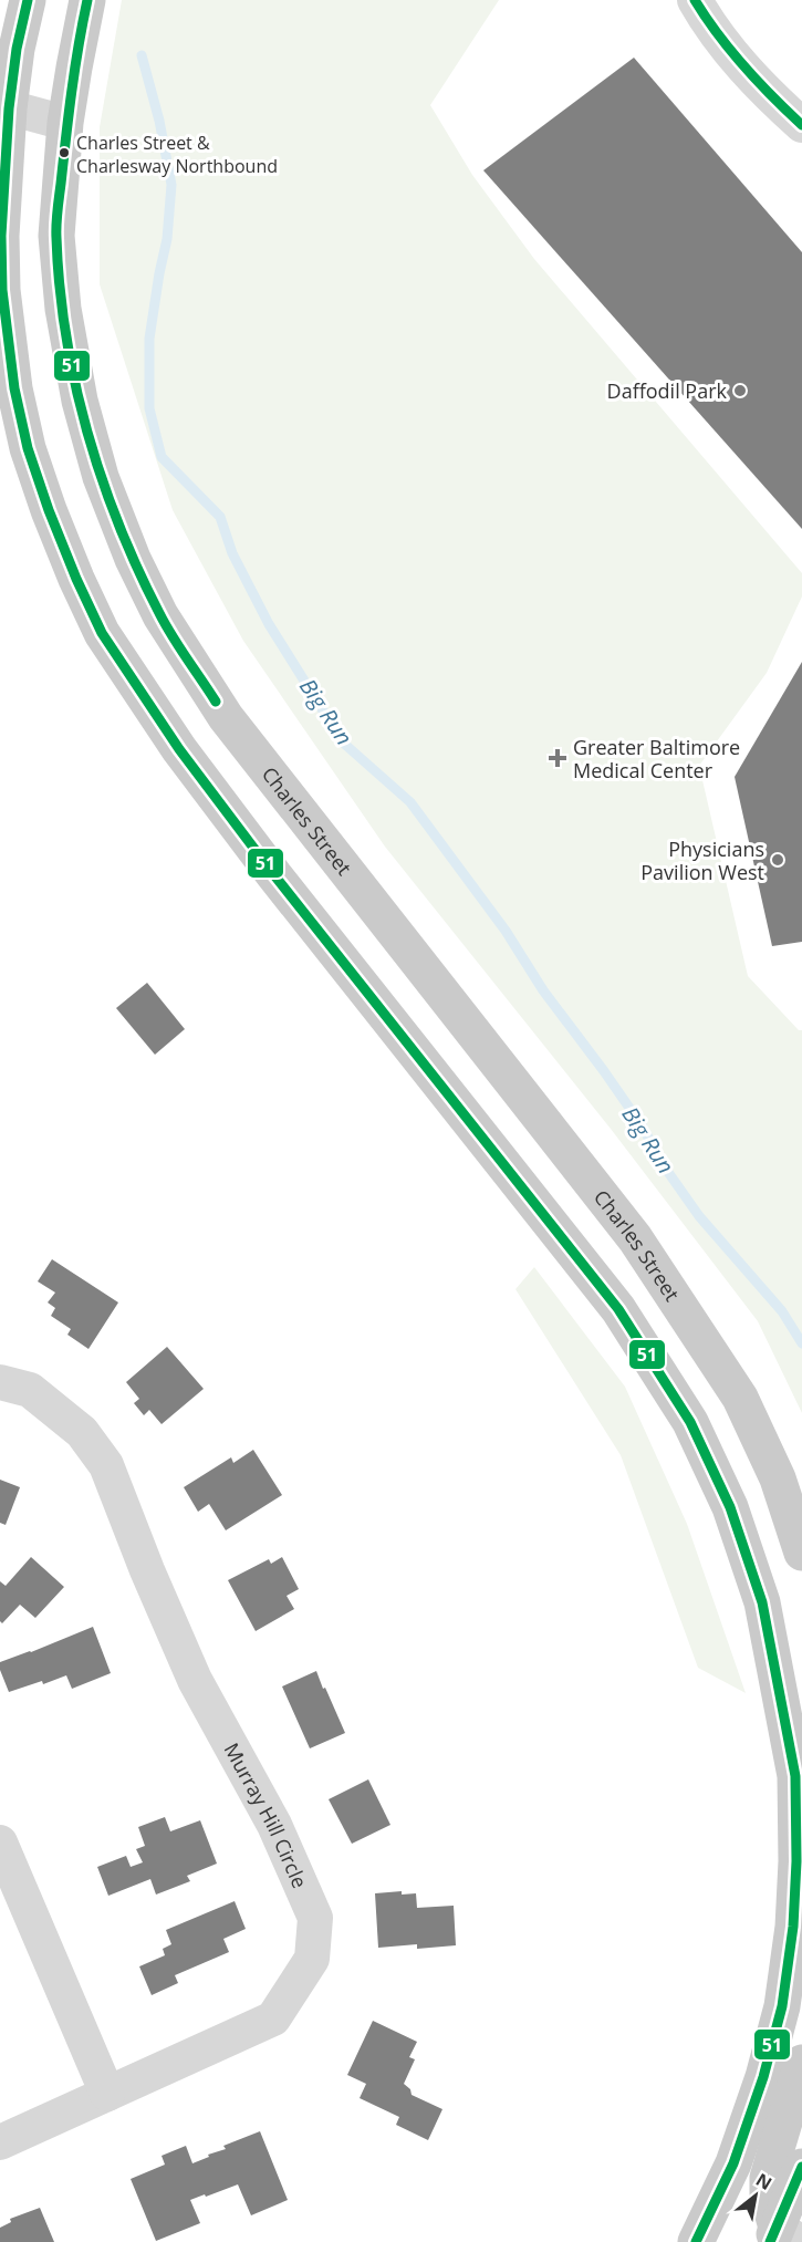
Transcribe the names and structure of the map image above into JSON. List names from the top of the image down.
{
  "streets": {
    "main road": ["Charles Street"],
    "street": ["Murray Hill Circle"]
  },
  "water": ["Big Run"],
  "places": {
    "other": ["Charles Street & Charlesway Northbound", "Daffodil Park", "Physicians Pavilion West"],
    "health": ["Greater Baltimore Medical Center"]
  },
  "lines": ["transit line 51"],
  "north": "top right"
}
